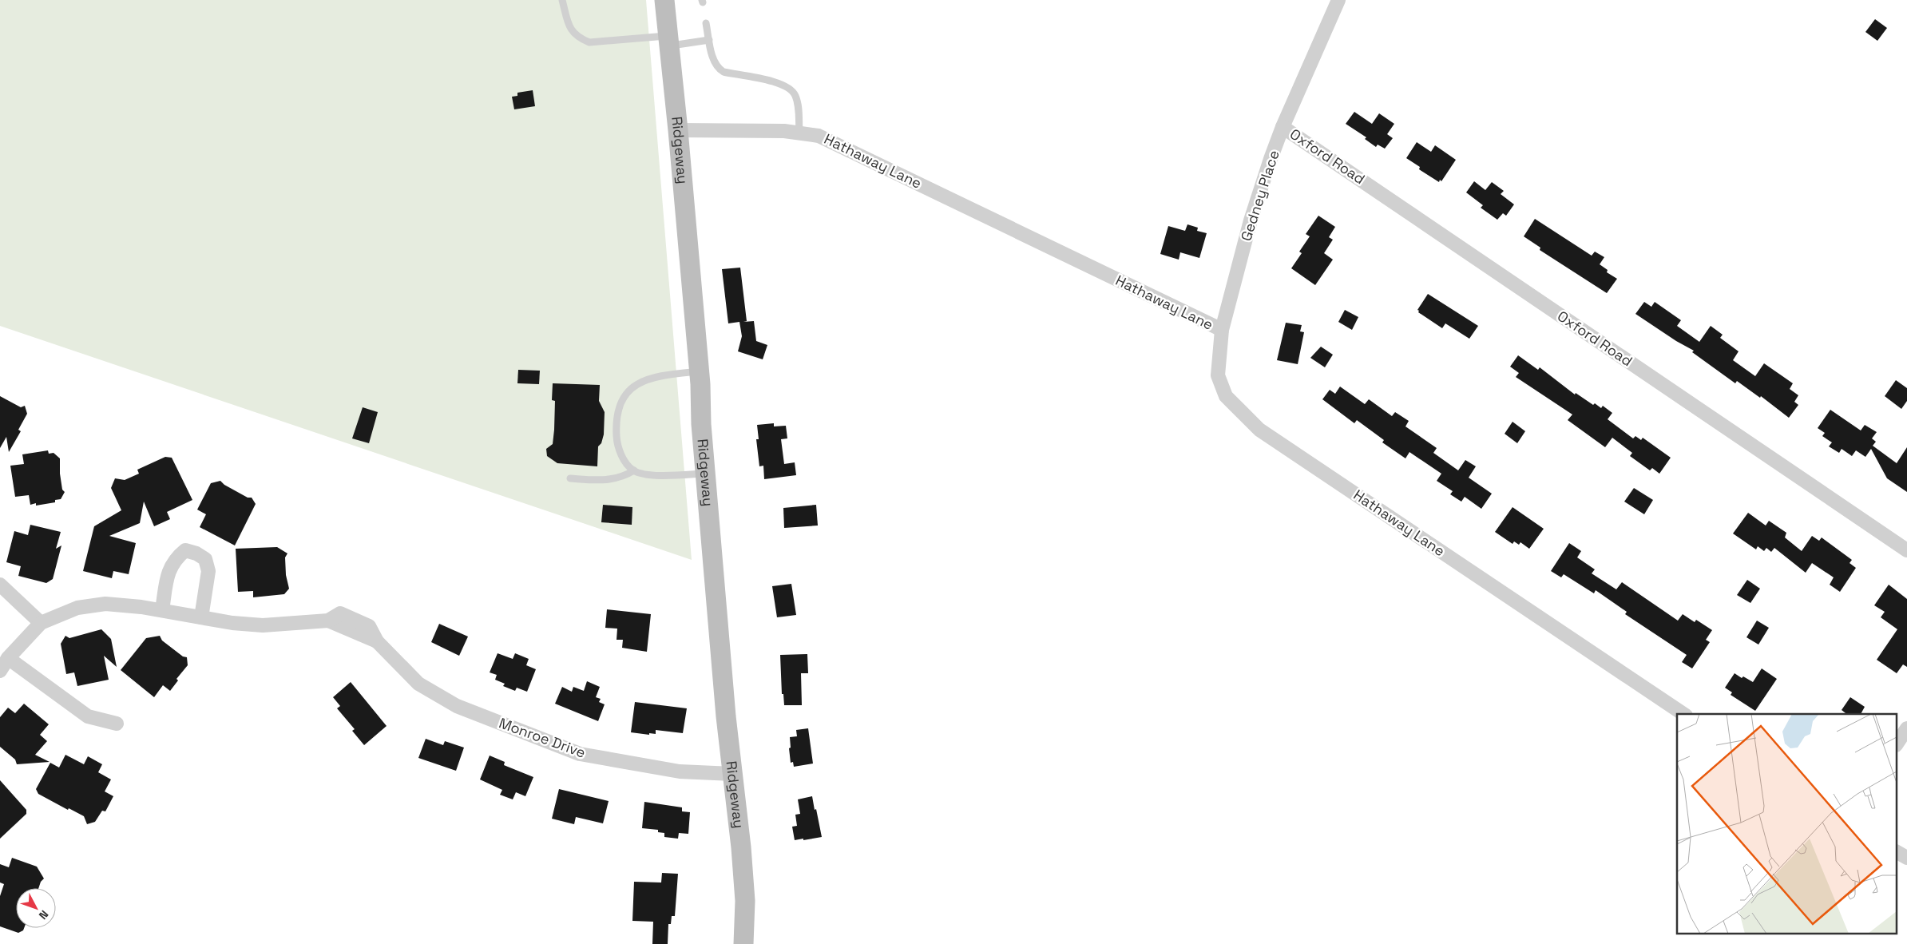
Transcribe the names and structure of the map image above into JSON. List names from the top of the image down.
{
  "streets": {
    "street": [
      "Ridgeway",
      "Oxford Road",
      "Hathaway Lane",
      "Gedney Place",
      "Monroe Drive"
    ]
  },
  "crossings": [
    ["Ridgeway", "Hathaway Lane"],
    ["Ridgeway", "Monroe Drive"],
    ["Oxford Road", "Gedney Place"],
    ["Hathaway Lane", "Gedney Place"]
  ],
  "north": "bottom right"
}
